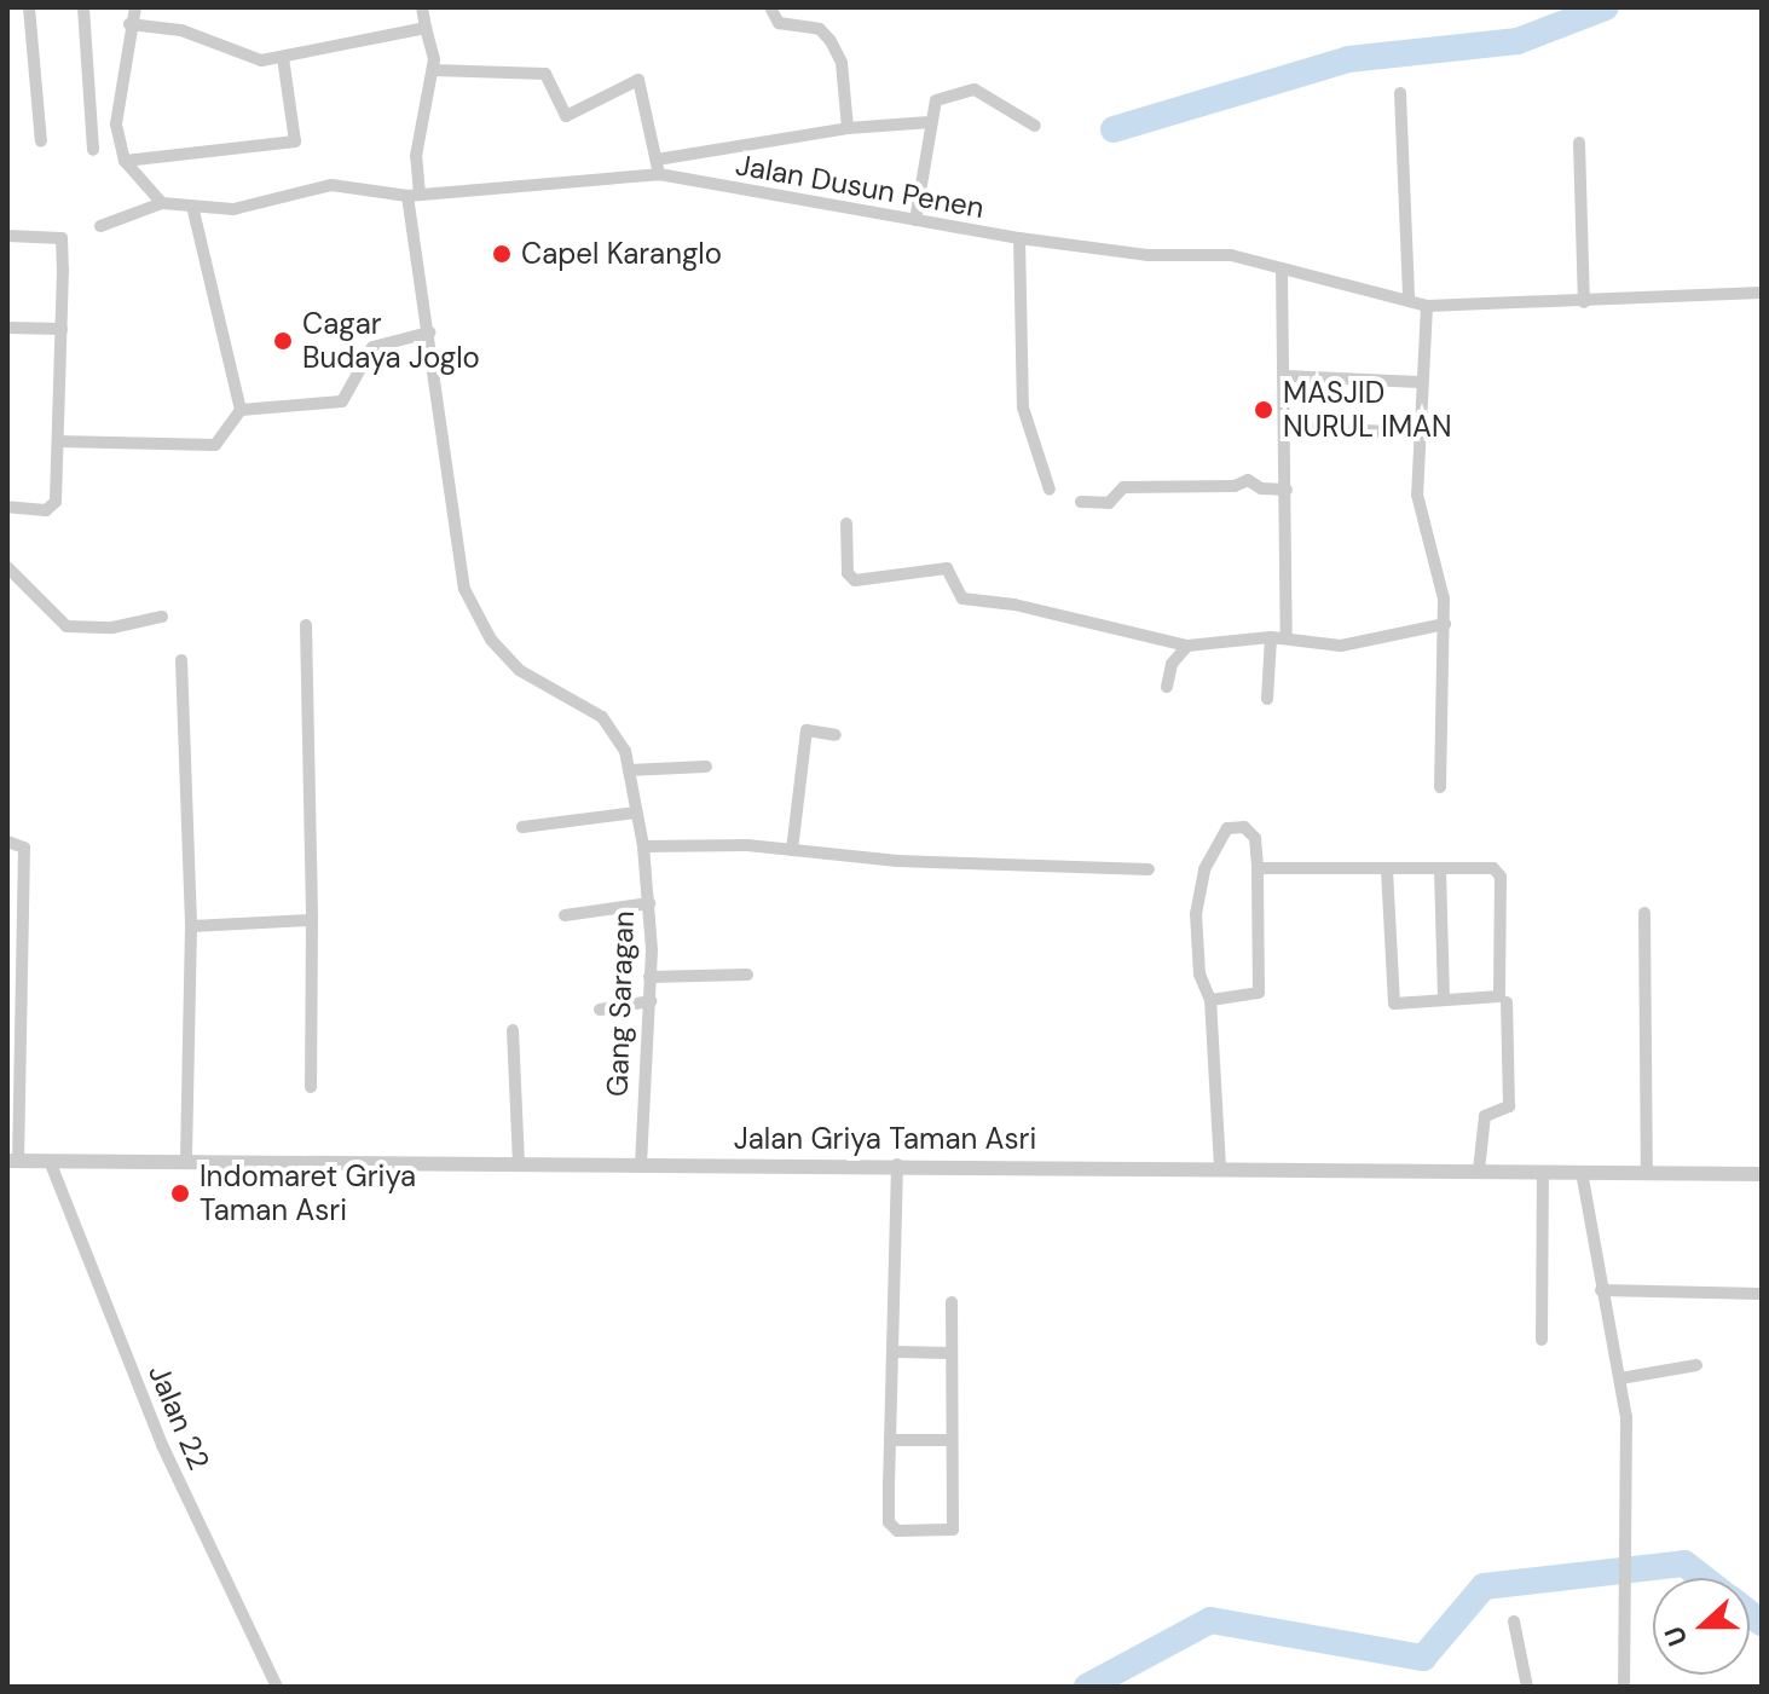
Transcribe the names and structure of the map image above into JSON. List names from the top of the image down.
{
  "streets": {
    "street": [
      "Jalan Dusun Penen",
      "Gang Saragan",
      "Jalan Griya Taman Asri",
      "Jalan 22"
    ]
  },
  "crossings": [
    ["Gang Saragan", "Jalan Griya Taman Asri"],
    ["Jalan Griya Taman Asri", "Jalan 22"]
  ],
  "places": [
    "Capel Karanglo",
    "Cagar Budaya Joglo",
    "MASJID NURUL IMAN",
    "Indomaret Griya Taman Asri"
  ],
  "north": "left"
}
